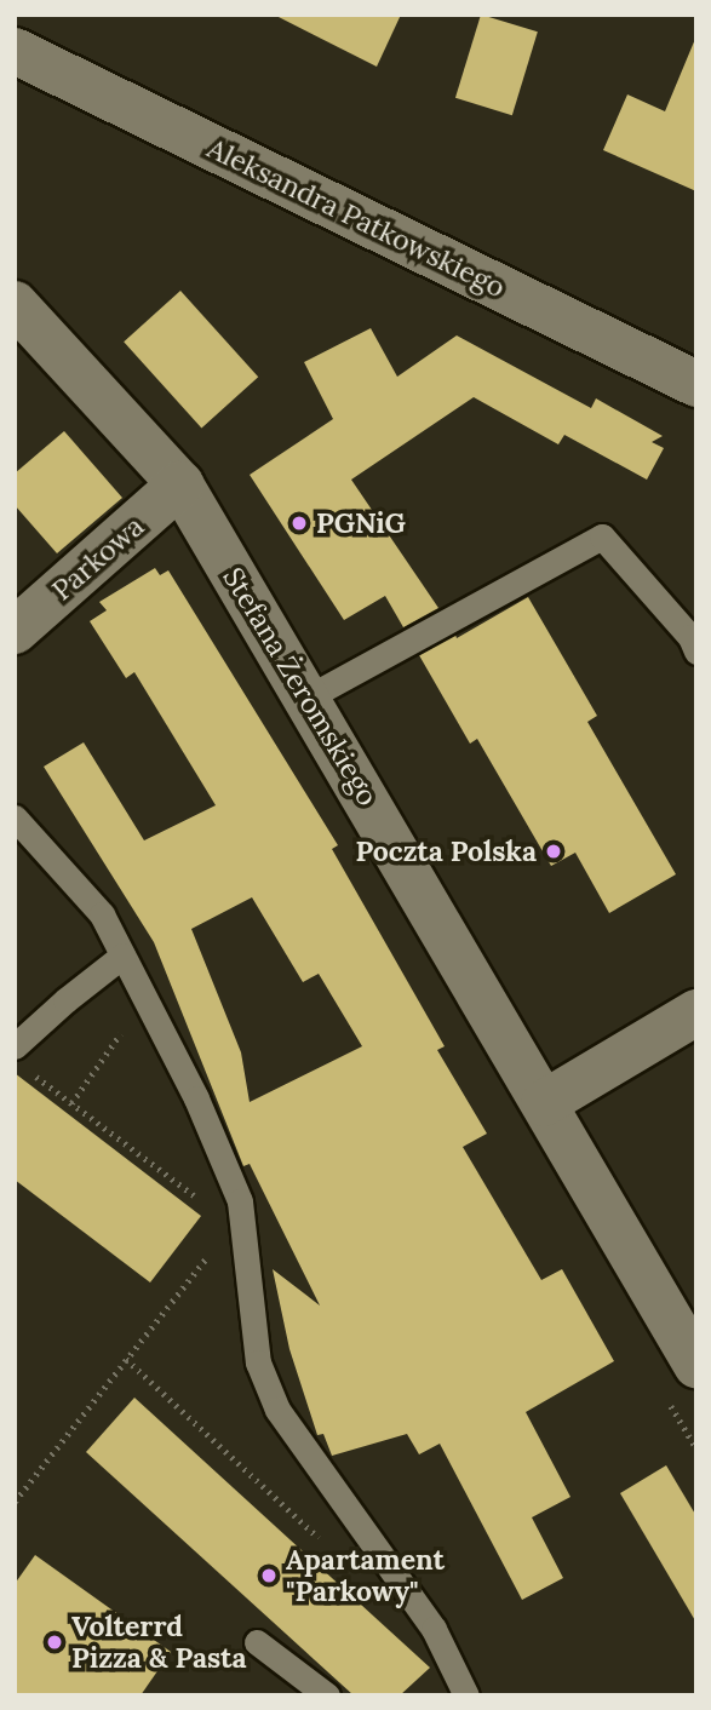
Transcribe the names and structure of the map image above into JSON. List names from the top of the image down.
{
  "streets": {
    "street": ["Aleksandra Patkowskiego", "Parkowa", "Stefana Żeromskiego"]
  },
  "crossings": [
    ["Parkowa", "Stefana Żeromskiego"]
  ],
  "places": [
    "PGNiG",
    "Poczta Polska",
    "Apartament \"Parkowy\"",
    "Volterrd Pizza & Pasta"
  ]
}
